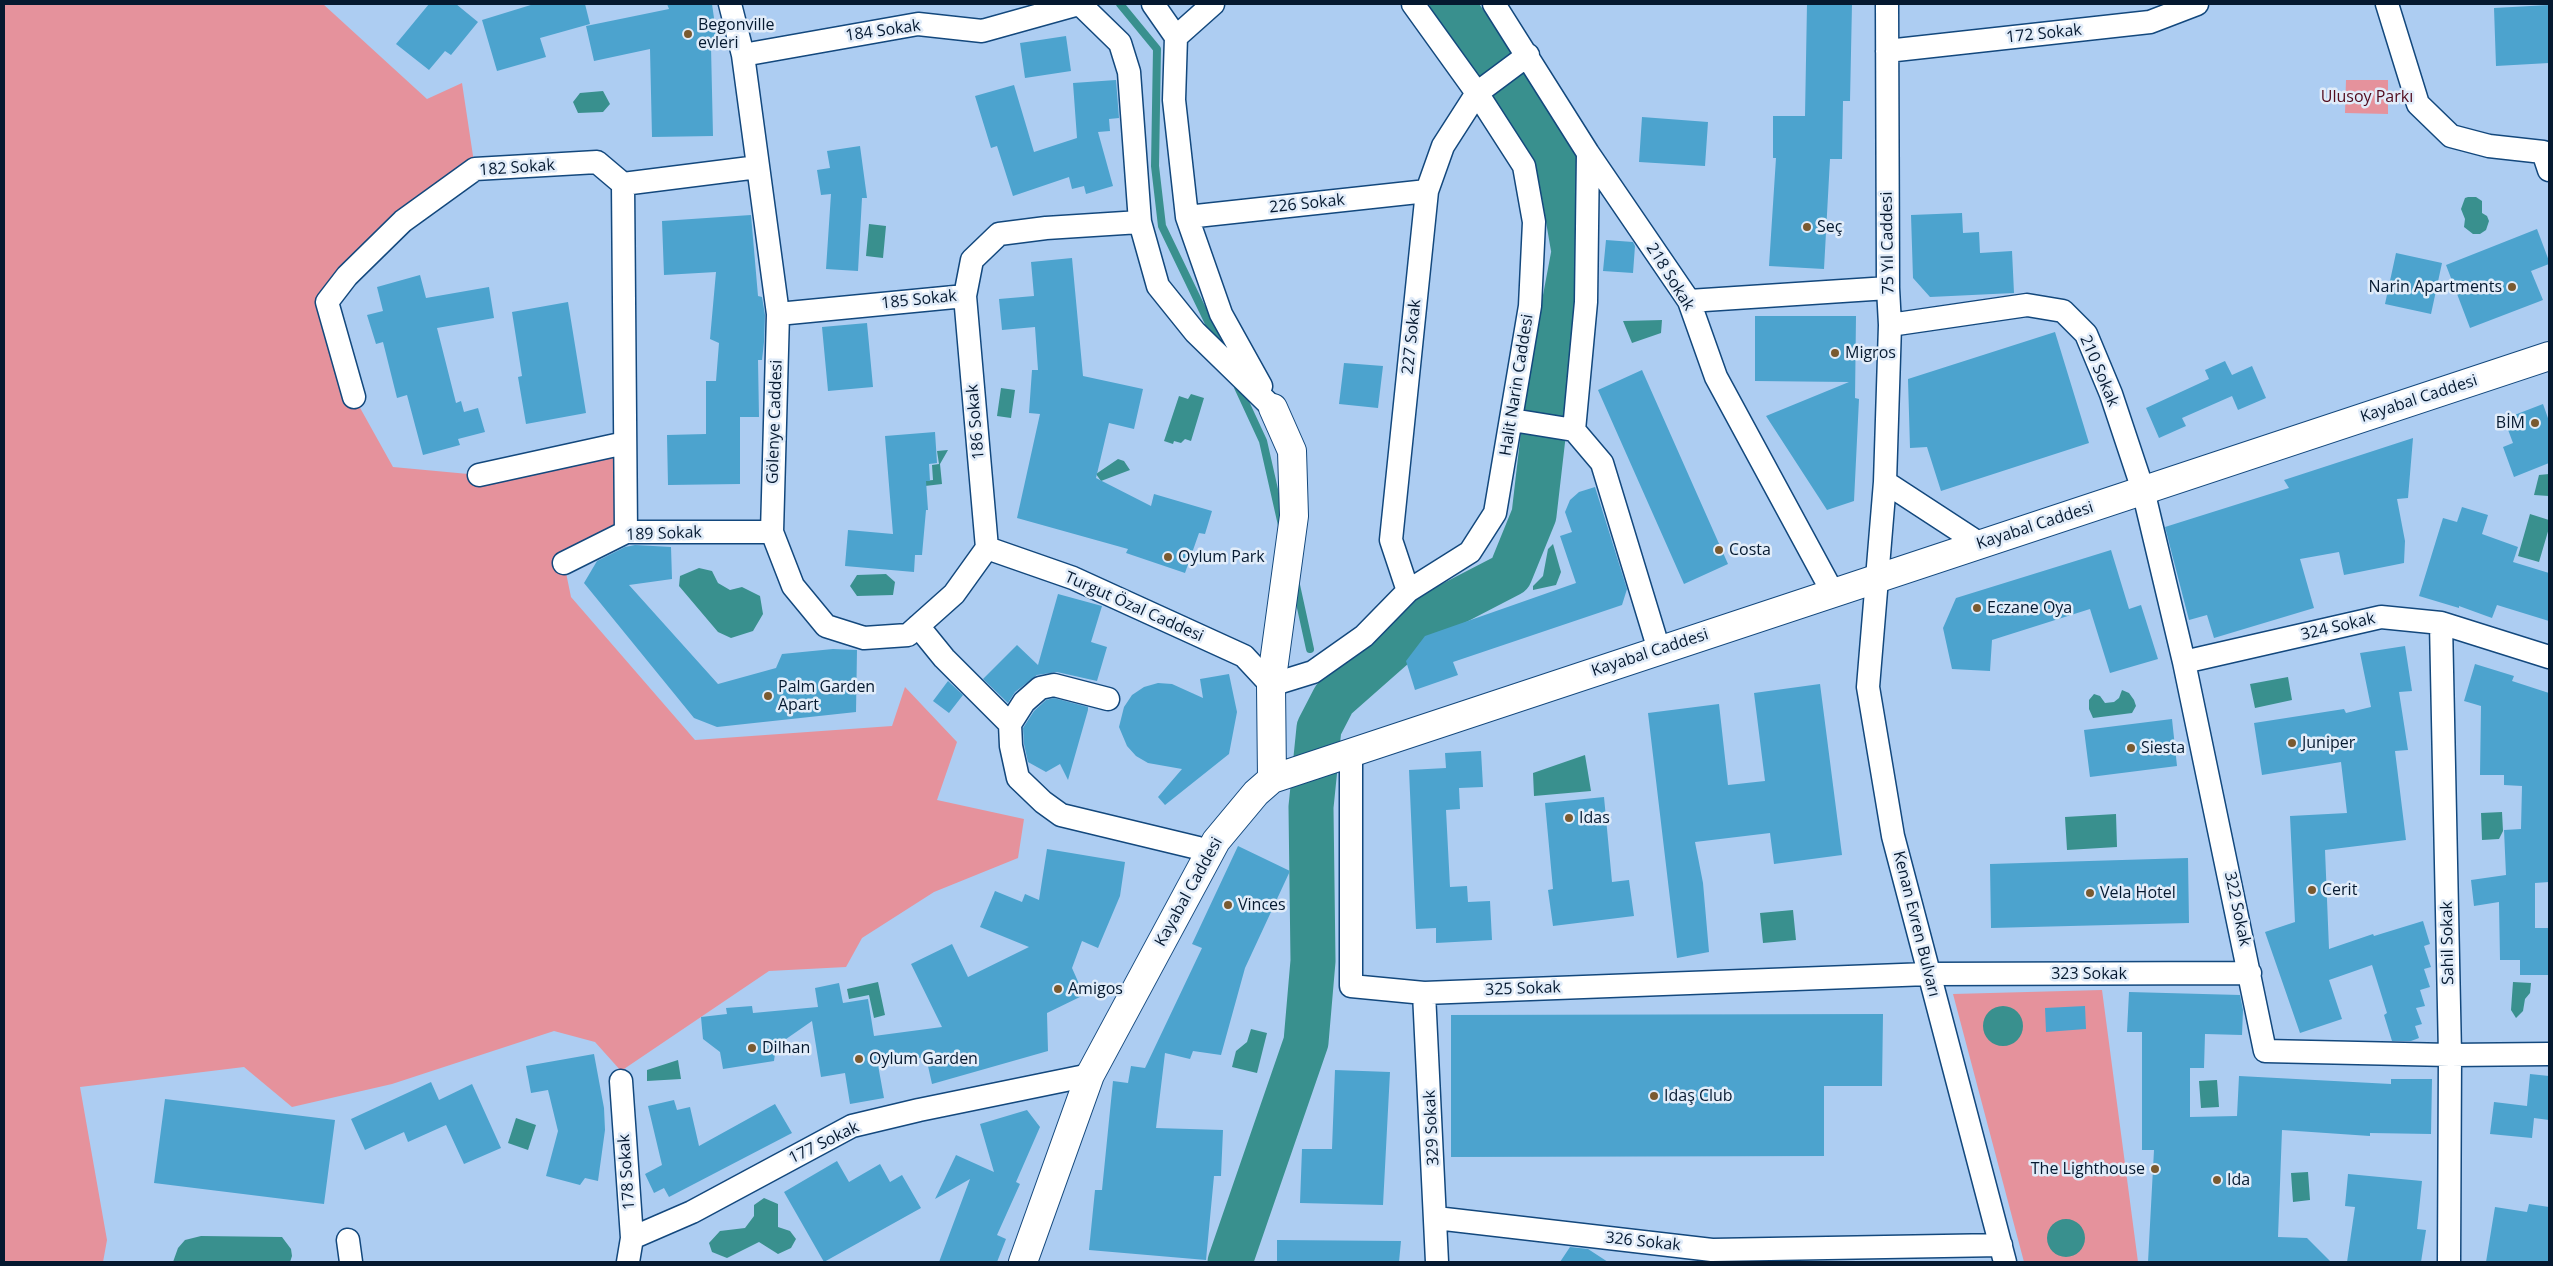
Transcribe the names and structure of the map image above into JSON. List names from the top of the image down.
{
  "streets": {
    "street": [
      "184 Sokak",
      "172 Sokak",
      "182 Sokak",
      "226 Sokak",
      "75 Yıl Caddesi",
      "218 Sokak",
      "185 Sokak",
      "227 Sokak",
      "210 Sokak",
      "Halit Narin Caddesi",
      "Kayabal Caddesi",
      "Gölenye Caddesi",
      "186 Sokak",
      "189 Sokak",
      "Turgut Özal Caddesi",
      "324 Sokak",
      "322 Sokak",
      "Kenan Evren Bulvarı",
      "Sahil Sokak",
      "323 Sokak",
      "325 Sokak",
      "329 Sokak",
      "177 Sokak",
      "178 Sokak",
      "326 Sokak"
    ]
  },
  "crossings": [
    ["184 Sokak", "Gölenye Caddesi"],
    ["172 Sokak", "75 Yıl Caddesi"],
    ["226 Sokak", "227 Sokak"],
    ["75 Yıl Caddesi", "210 Sokak"],
    ["75 Yıl Caddesi", "Kayabal Caddesi"],
    ["75 Yıl Caddesi", "Kenan Evren Bulvarı"],
    ["218 Sokak", "227 Sokak"],
    ["218 Sokak", "Kayabal Caddesi"],
    ["185 Sokak", "Gölenye Caddesi"],
    ["185 Sokak", "186 Sokak"],
    ["227 Sokak", "Halit Narin Caddesi"],
    ["210 Sokak", "Kayabal Caddesi"],
    ["210 Sokak", "322 Sokak"],
    ["Halit Narin Caddesi", "Turgut Özal Caddesi"],
    ["Kayabal Caddesi", "322 Sokak"],
    ["Kayabal Caddesi", "Kenan Evren Bulvarı"],
    ["Kayabal Caddesi", "325 Sokak"],
    ["Kayabal Caddesi", "177 Sokak"],
    ["Gölenye Caddesi", "186 Sokak"],
    ["Gölenye Caddesi", "189 Sokak"],
    ["Gölenye Caddesi", "Turgut Özal Caddesi"],
    ["186 Sokak", "Turgut Özal Caddesi"],
    ["324 Sokak", "322 Sokak"],
    ["324 Sokak", "Sahil Sokak"],
    ["322 Sokak", "Sahil Sokak"],
    ["322 Sokak", "323 Sokak"],
    ["Kenan Evren Bulvarı", "323 Sokak"],
    ["Kenan Evren Bulvarı", "325 Sokak"],
    ["Kenan Evren Bulvarı", "326 Sokak"],
    ["323 Sokak", "325 Sokak"],
    ["325 Sokak", "329 Sokak"],
    ["329 Sokak", "326 Sokak"],
    ["177 Sokak", "178 Sokak"]
  ],
  "parks": ["Ulusoy Parkı"],
  "places": [
    "Begonville evleri",
    "Seç",
    "Narin Apartments",
    "Migros",
    "BİM",
    "Costa",
    "Oylum Park",
    "Eczane Oya",
    "Palm Garden Apart",
    "Juniper",
    "Siesta",
    "Idas",
    "Cerit",
    "Vela Hotel",
    "Vinces",
    "Amigos",
    "Dilhan",
    "Oylum Garden",
    "Idaş Club",
    "The Lighthouse",
    "Ida"
  ]
}
